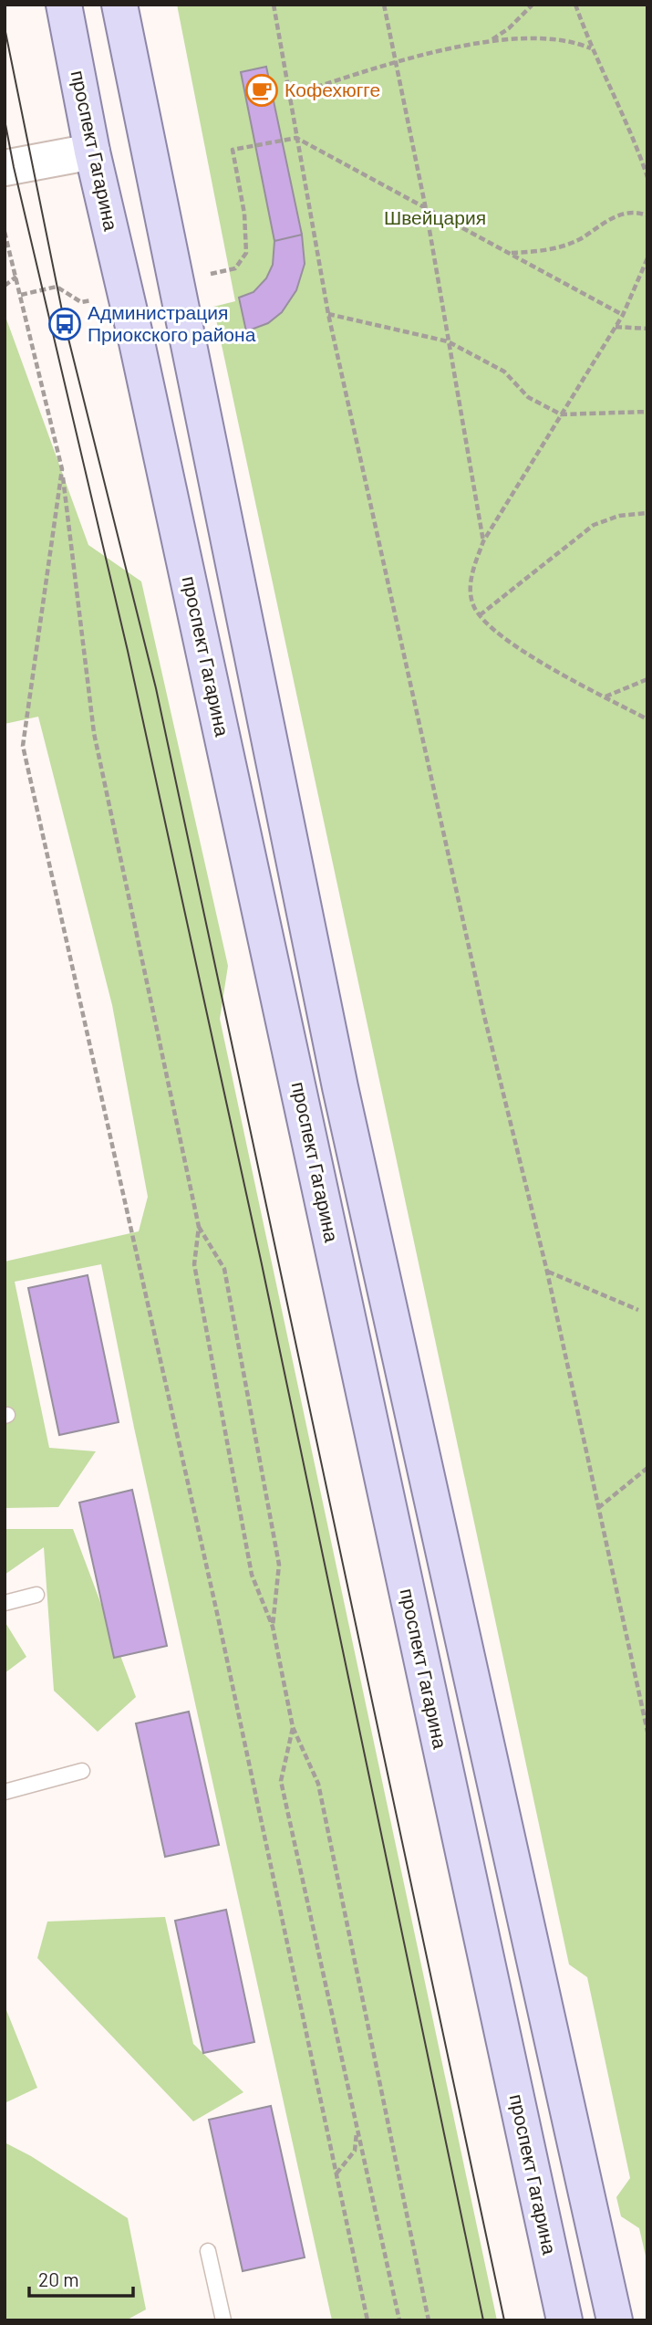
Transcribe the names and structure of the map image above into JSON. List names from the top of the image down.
{
  "streets": {
    "main road": ["проспект Гагарина"]
  },
  "parks": ["Швейцария"],
  "places": {
    "cafe": ["Кофехюгге"],
    "bus stop": ["Администрация Приокского района"]
  },
  "scale_bar": "20 m"
}
